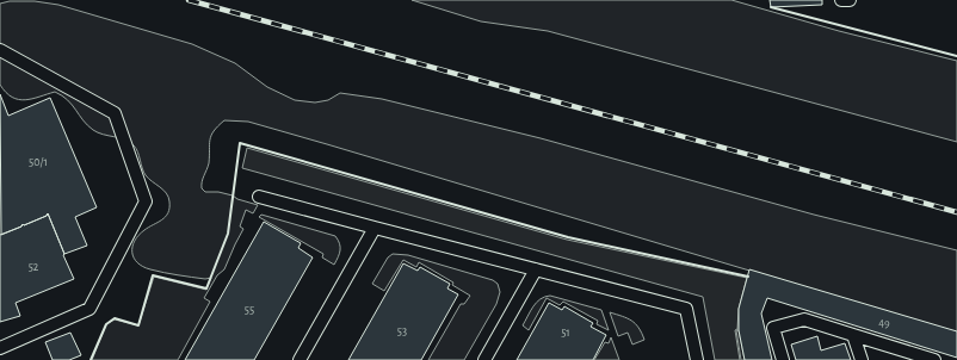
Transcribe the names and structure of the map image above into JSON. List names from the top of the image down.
{
  "house_numbers": [
    "50/1",
    "52",
    "55",
    "49",
    "53",
    "51"
  ]
}
